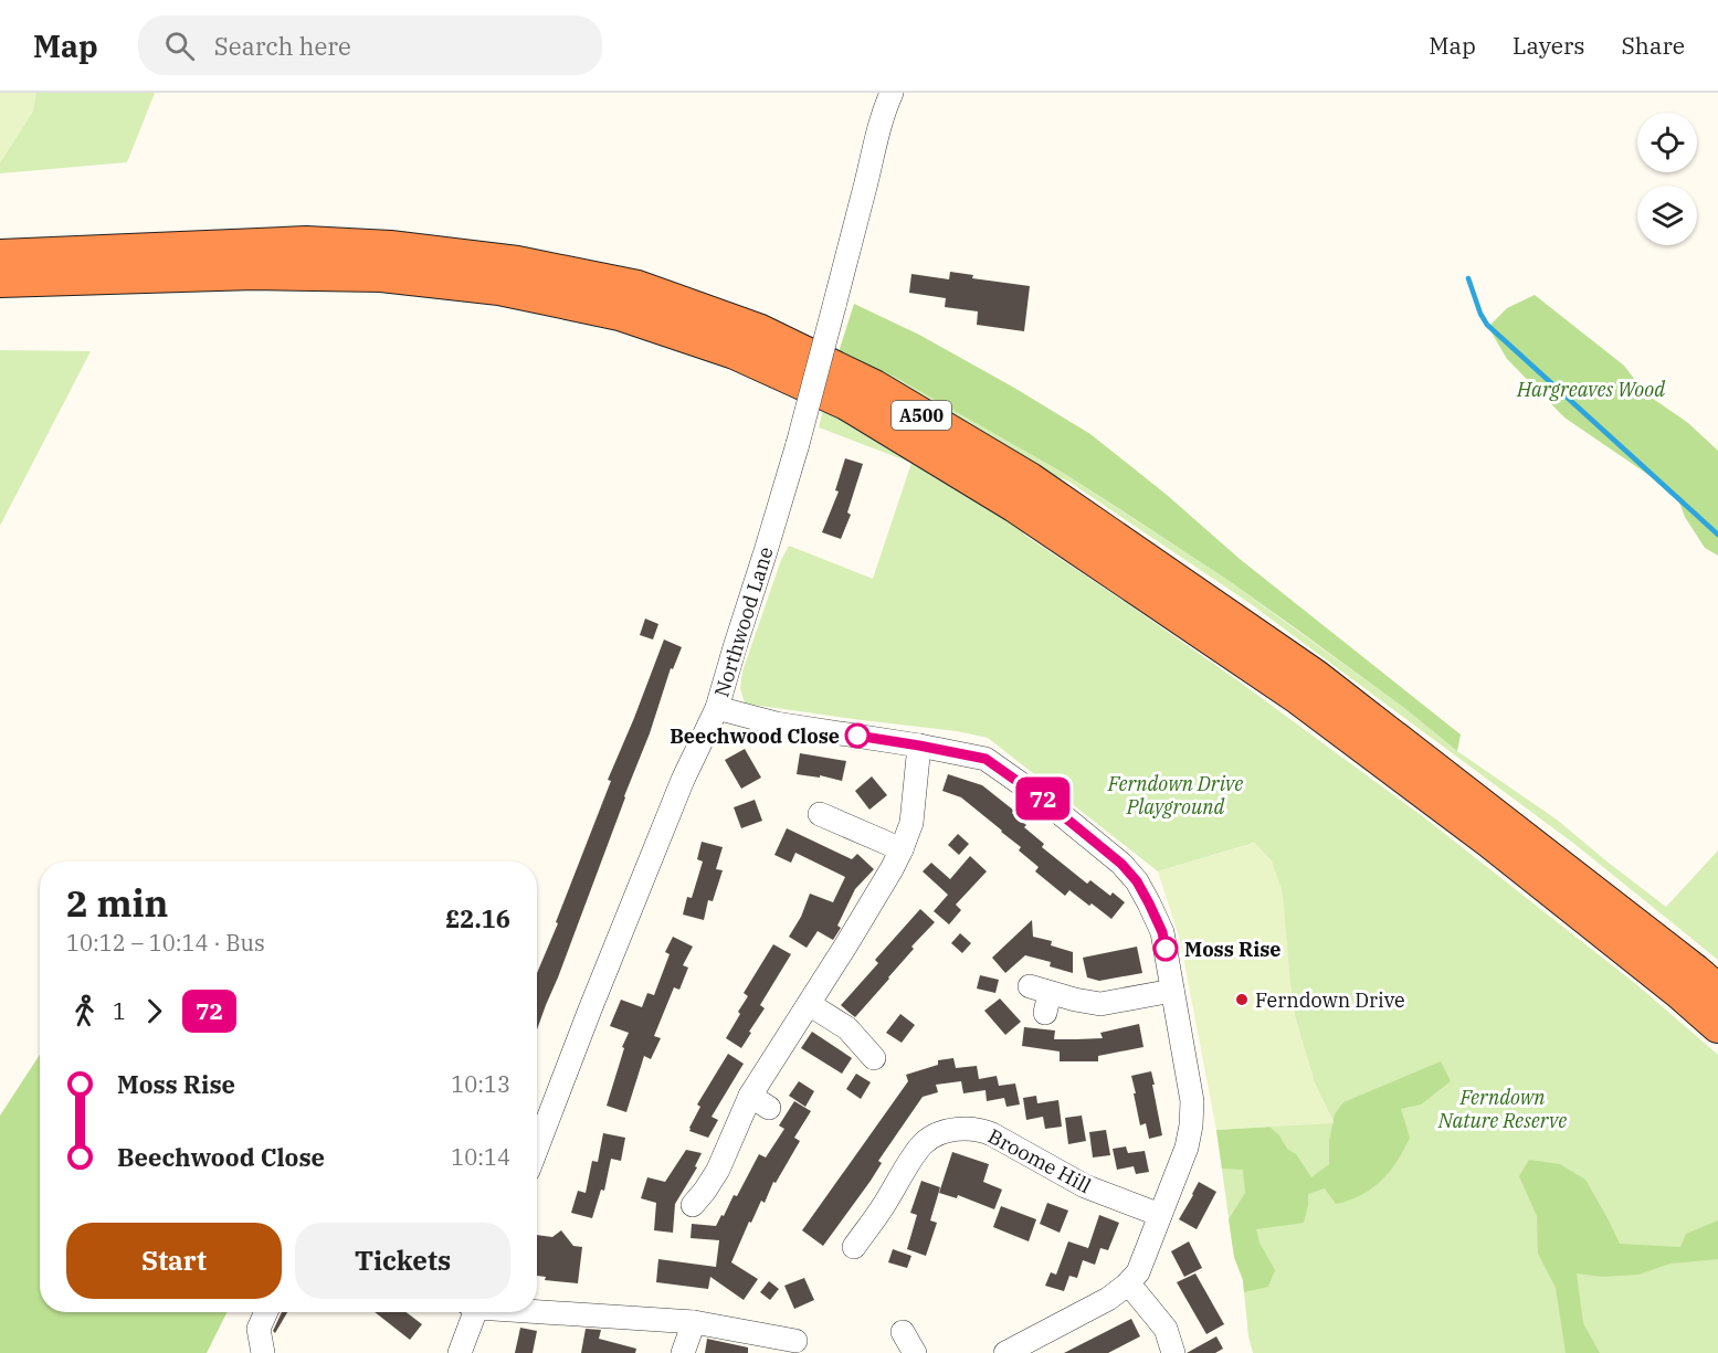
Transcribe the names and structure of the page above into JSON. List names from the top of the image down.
{
  "streets": {
    "highway": ["A500"],
    "street": ["Northwood Lane", "Broome Hill"]
  },
  "parks": ["Hargreaves Wood", "Ferndown Drive Playground", "Ferndown Nature Reserve"],
  "places": ["Beechwood Close", "Moss Rise", "Ferndown Drive"],
  "lines": ["bus line 72"],
  "page": {
    "header": "Map",
    "search": "Search here",
    "nav": ["Map", "Layers", "Share"],
    "on_map": "72",
    "heading": ["2 min", "10:12 – 10:14 · Bus", "£2.16"],
    "legs": ["1", "72"],
    "list": [
      {
        "name": "Moss Rise",
        "value": "10:13"
      },
      {
        "name": "Beechwood Close",
        "value": "10:14"
      }
    ],
    "buttons": ["Start", "Tickets"]
  }
}
